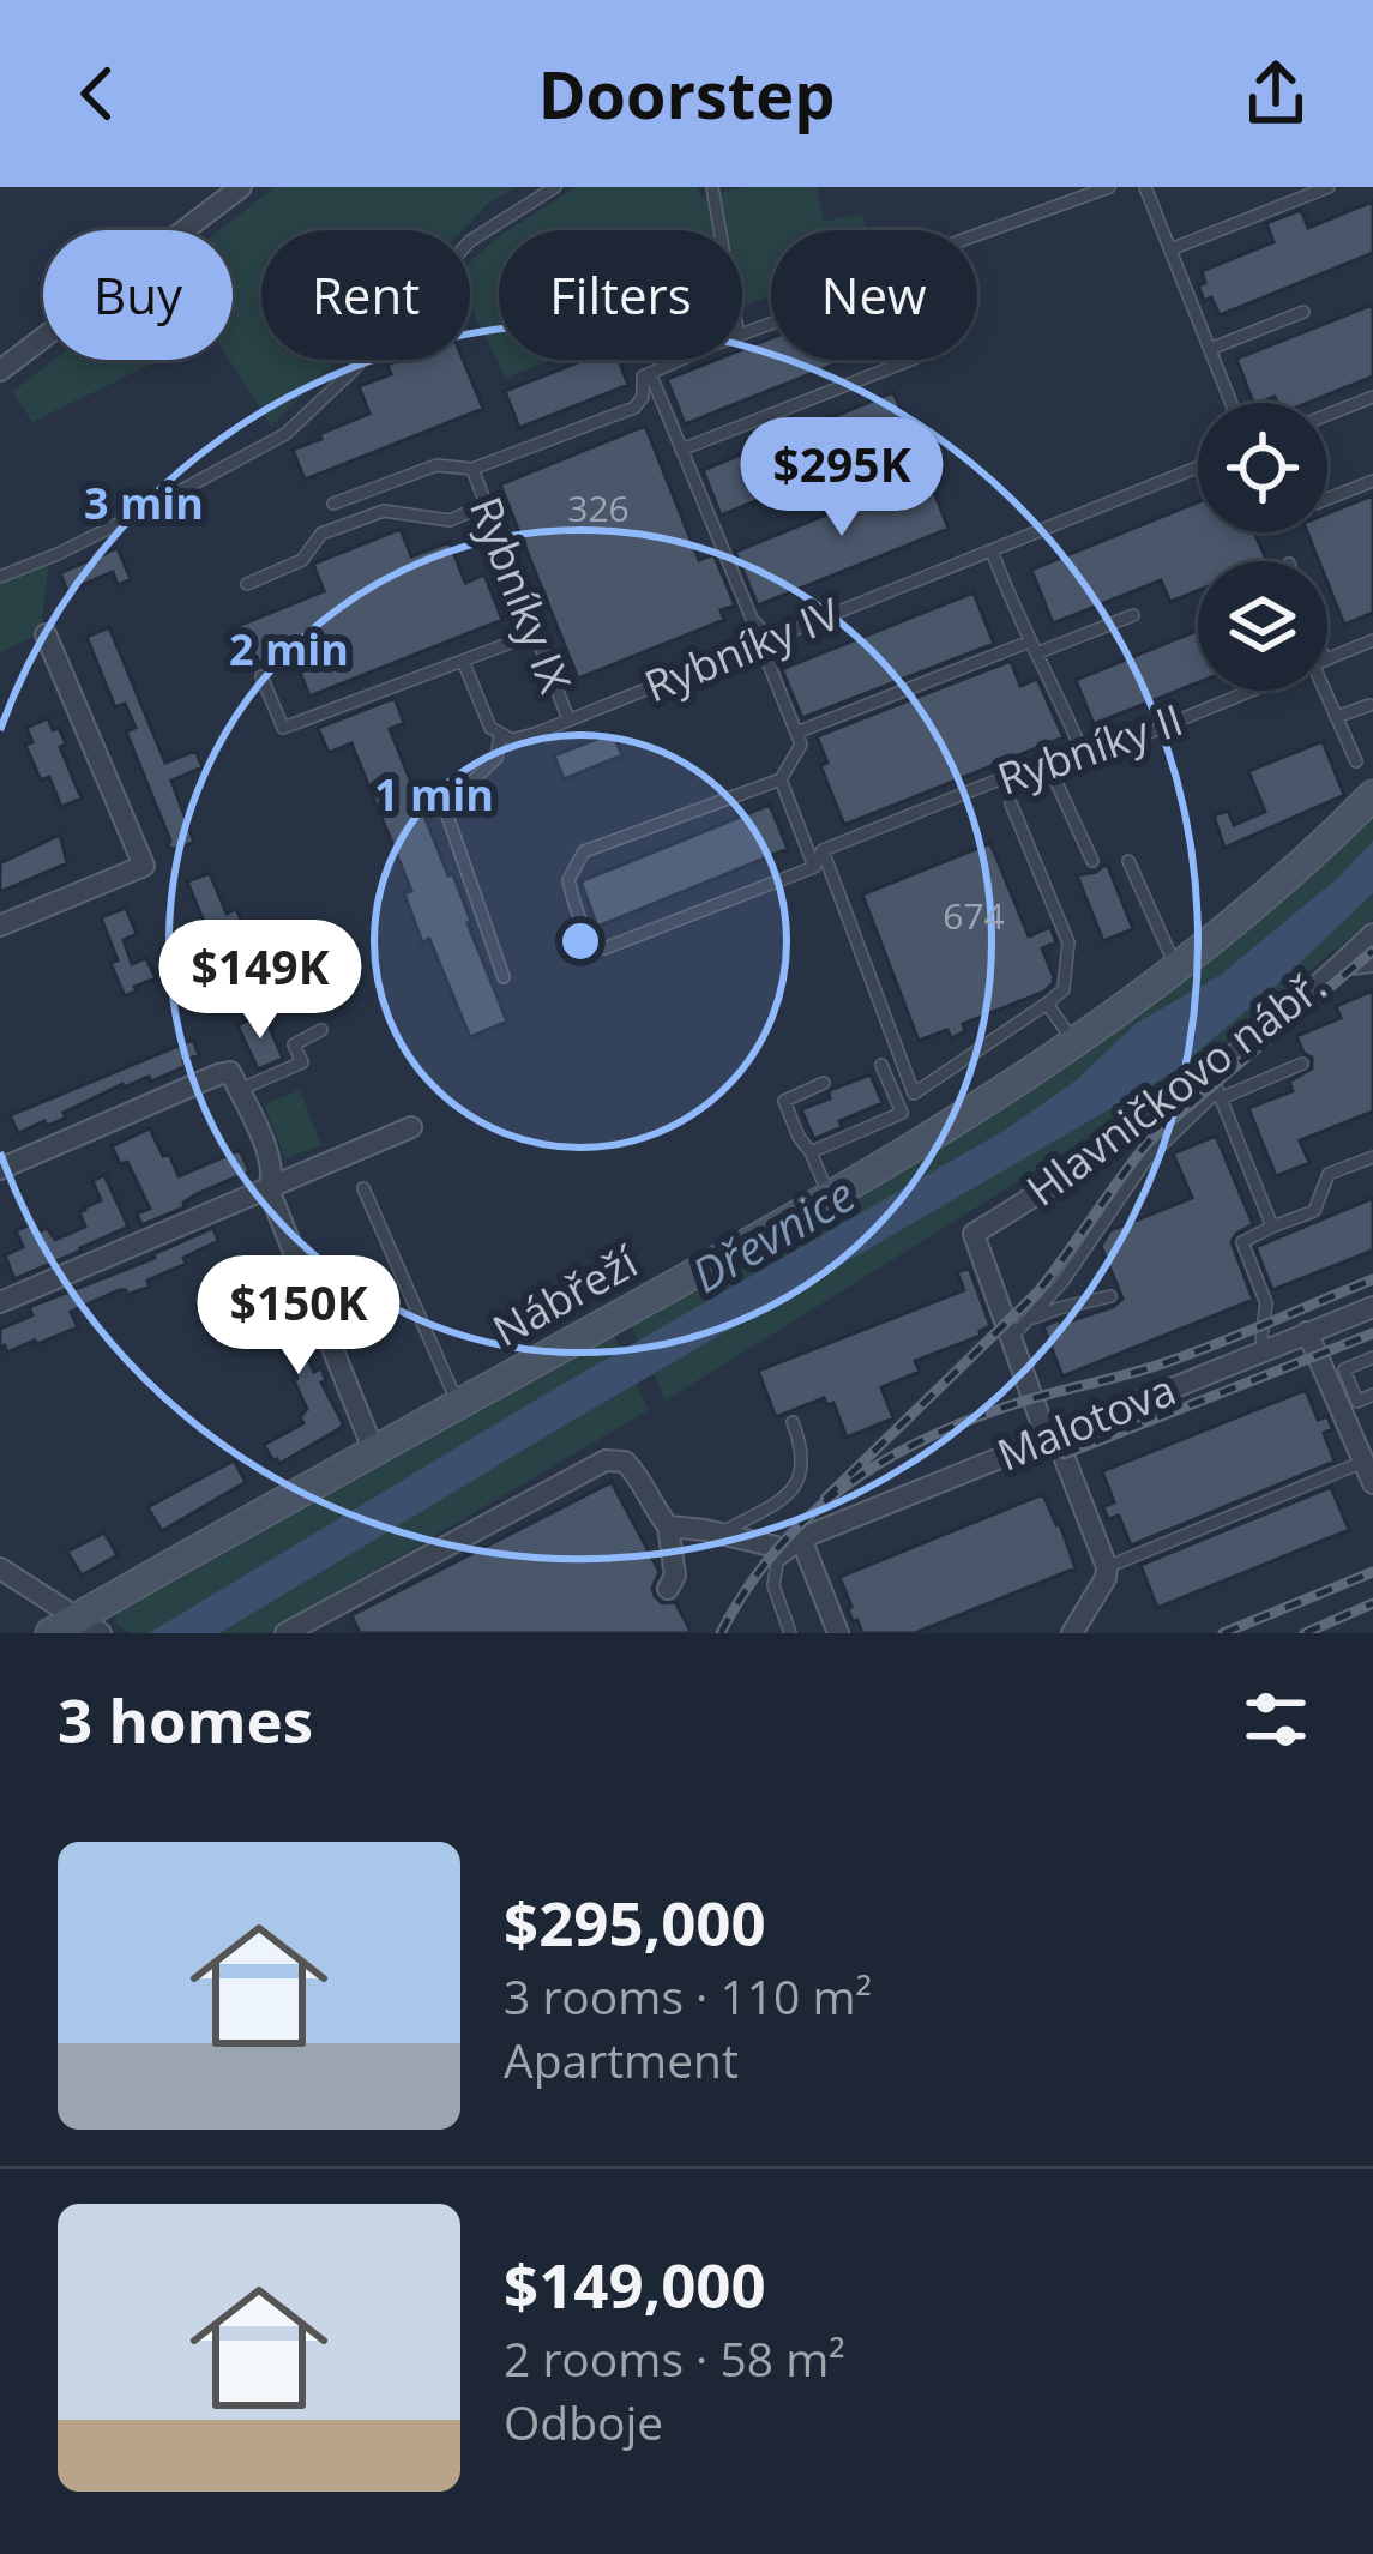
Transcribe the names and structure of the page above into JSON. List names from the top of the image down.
{
  "streets": {
    "street": ["Hlavničkovo nábř.", "Nábřeží", "Malotova"],
    "lane": ["Rybníky IX", "Rybníky IV", "Rybníky II"]
  },
  "crossings": [
    ["Rybníky IX", "Rybníky IV"]
  ],
  "water": ["Dřevnice"],
  "house_numbers": ["326", "674"],
  "page": {
    "header": "Doorstep",
    "chip": [
      "Buy",
      "Rent",
      "Filters",
      "New"
    ],
    "price": ["$295K", "$149K", "$150K"],
    "heading": "3 homes",
    "list": [
      {
        "name": "$295,000",
        "note": "3 rooms · 110 m² · Apartment"
      },
      {
        "name": "$149,000",
        "note": "2 rooms · 58 m² · Odboje"
      }
    ]
  },
  "rings": ["3 min", "2 min", "1 min"]
}
